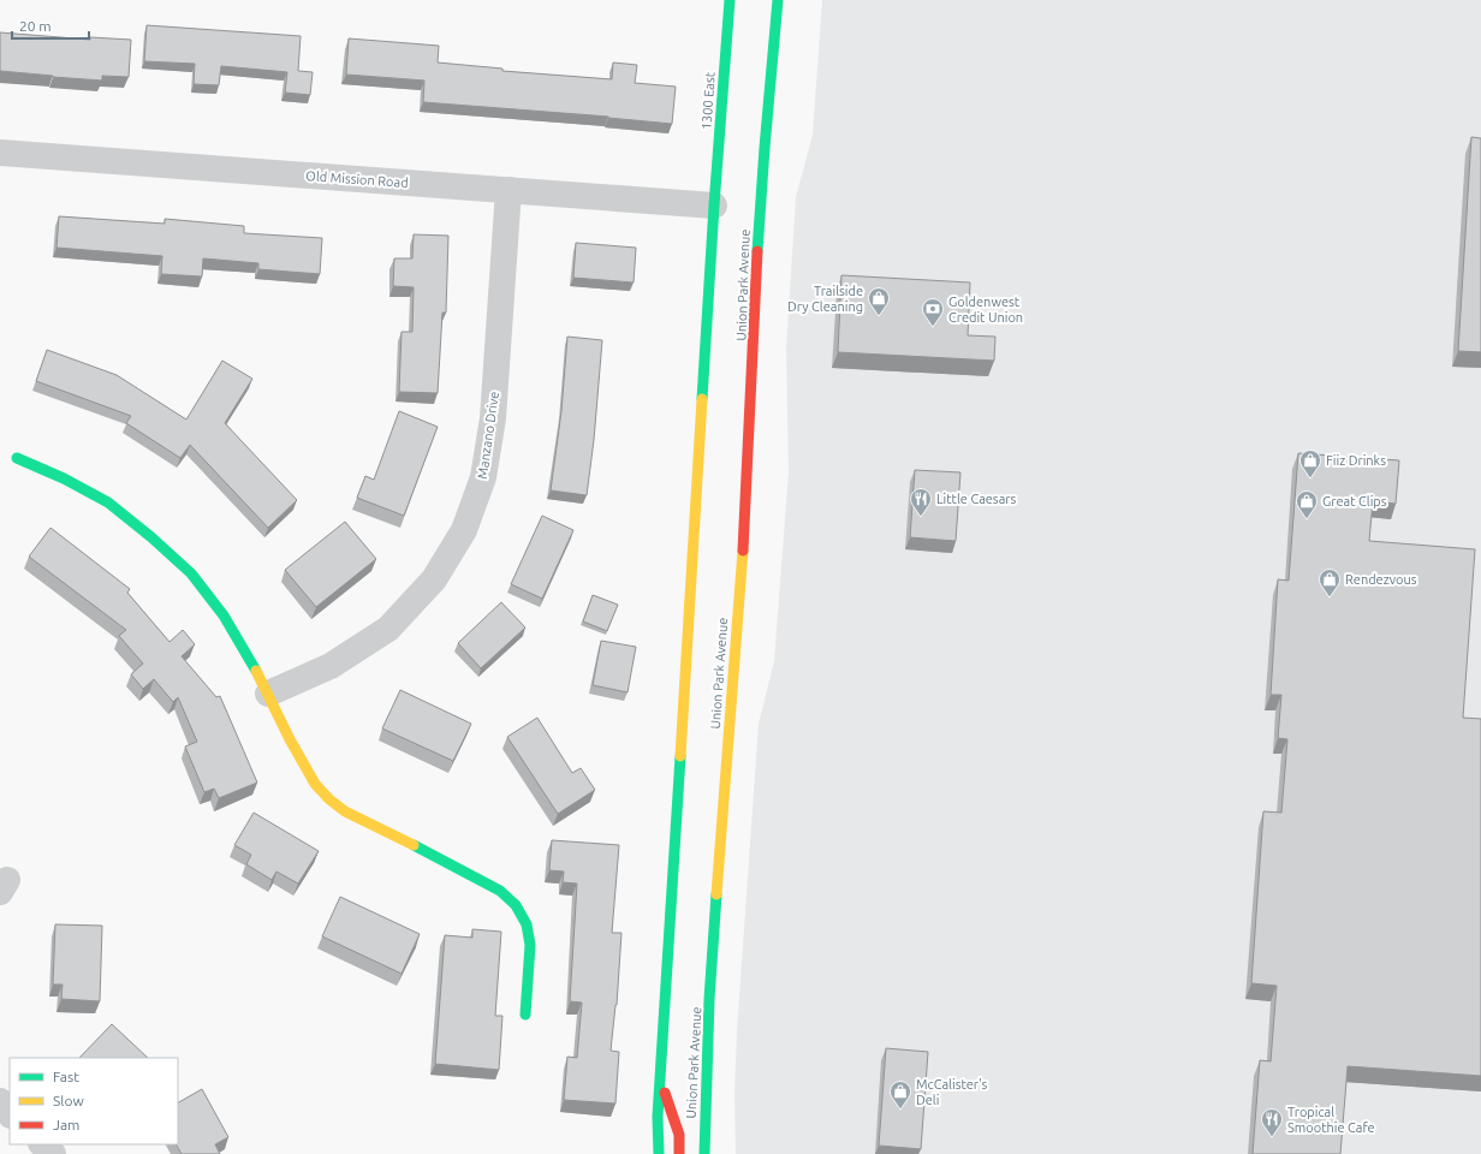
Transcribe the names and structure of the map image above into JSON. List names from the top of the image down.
{
  "streets": {
    "main road": ["1300 East", "Union Park Avenue"],
    "street": ["Old Mission Road", "Manzano Drive"]
  },
  "crossings": [
    ["1300 East", "Old Mission Road"],
    ["Old Mission Road", "Manzano Drive"]
  ],
  "places": {
    "shop": [
      "Trailside Dry Cleaning",
      "Fiiz Drinks",
      "Great Clips",
      "Rendezvous",
      "McCalister's Deli"
    ],
    "bank": ["Goldenwest Credit Union"],
    "restaurant": ["Little Caesars", "Tropical Smoothie Cafe"]
  },
  "legend": ["Fast", "Slow", "Jam"],
  "scale_bar": "20 m"
}
